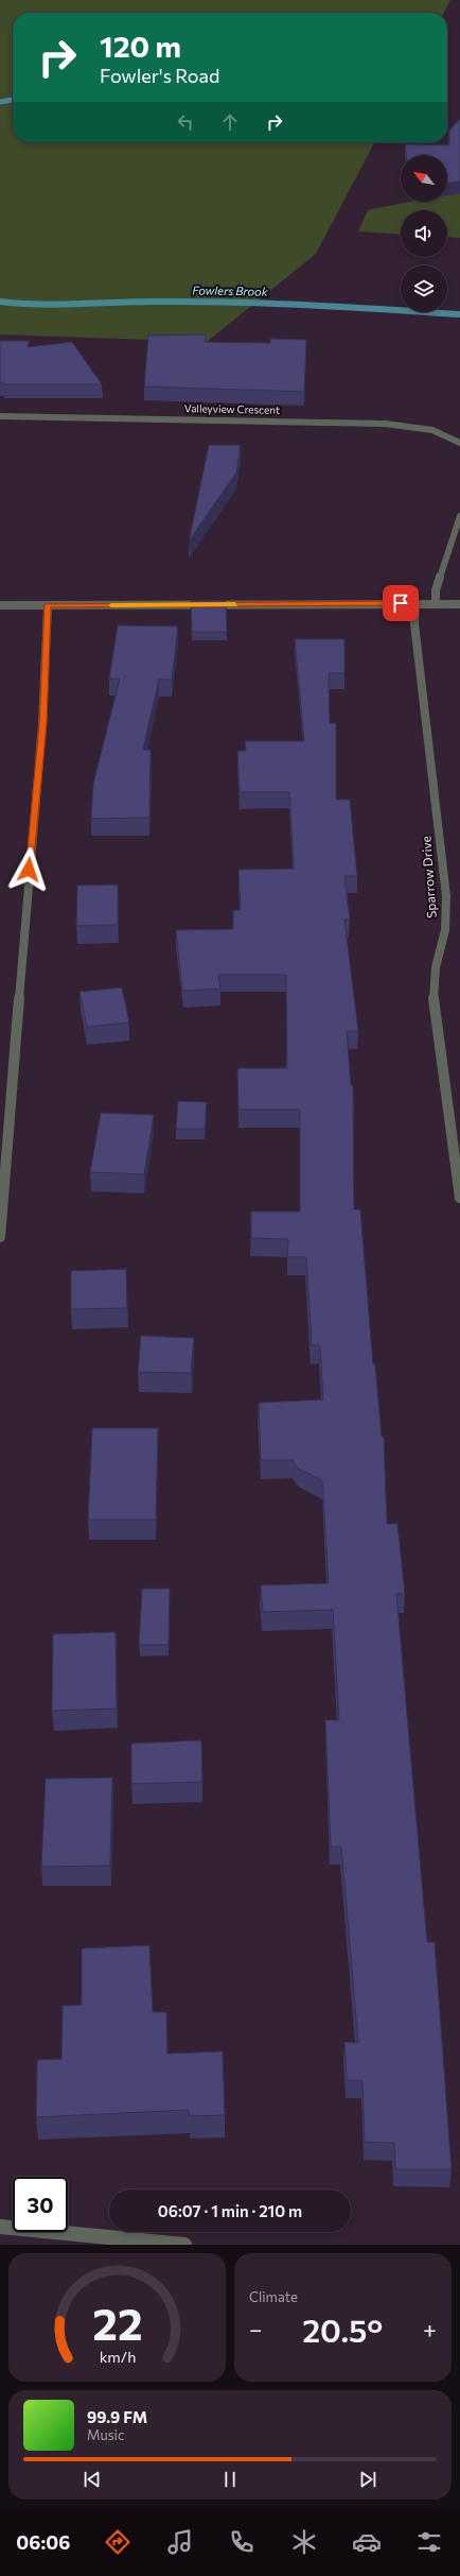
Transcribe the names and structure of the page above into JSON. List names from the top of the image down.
{
  "streets": {
    "street": ["Valleyview Crescent", "Sparrow Drive"]
  },
  "water": ["Fowlers Brook"],
  "north": "top left",
  "page": {
    "turn": ["120 m", "Fowler's Road"],
    "limit": "30",
    "trip": "06:07 · 1 min · 210 m",
    "tile": "Climate",
    "heat": ["−", "20.5°", "+"],
    "song": ["99.9 FM", "Music"],
    "tabs": "06:06",
    "gauge": ["22", "km/h"]
  }
}
